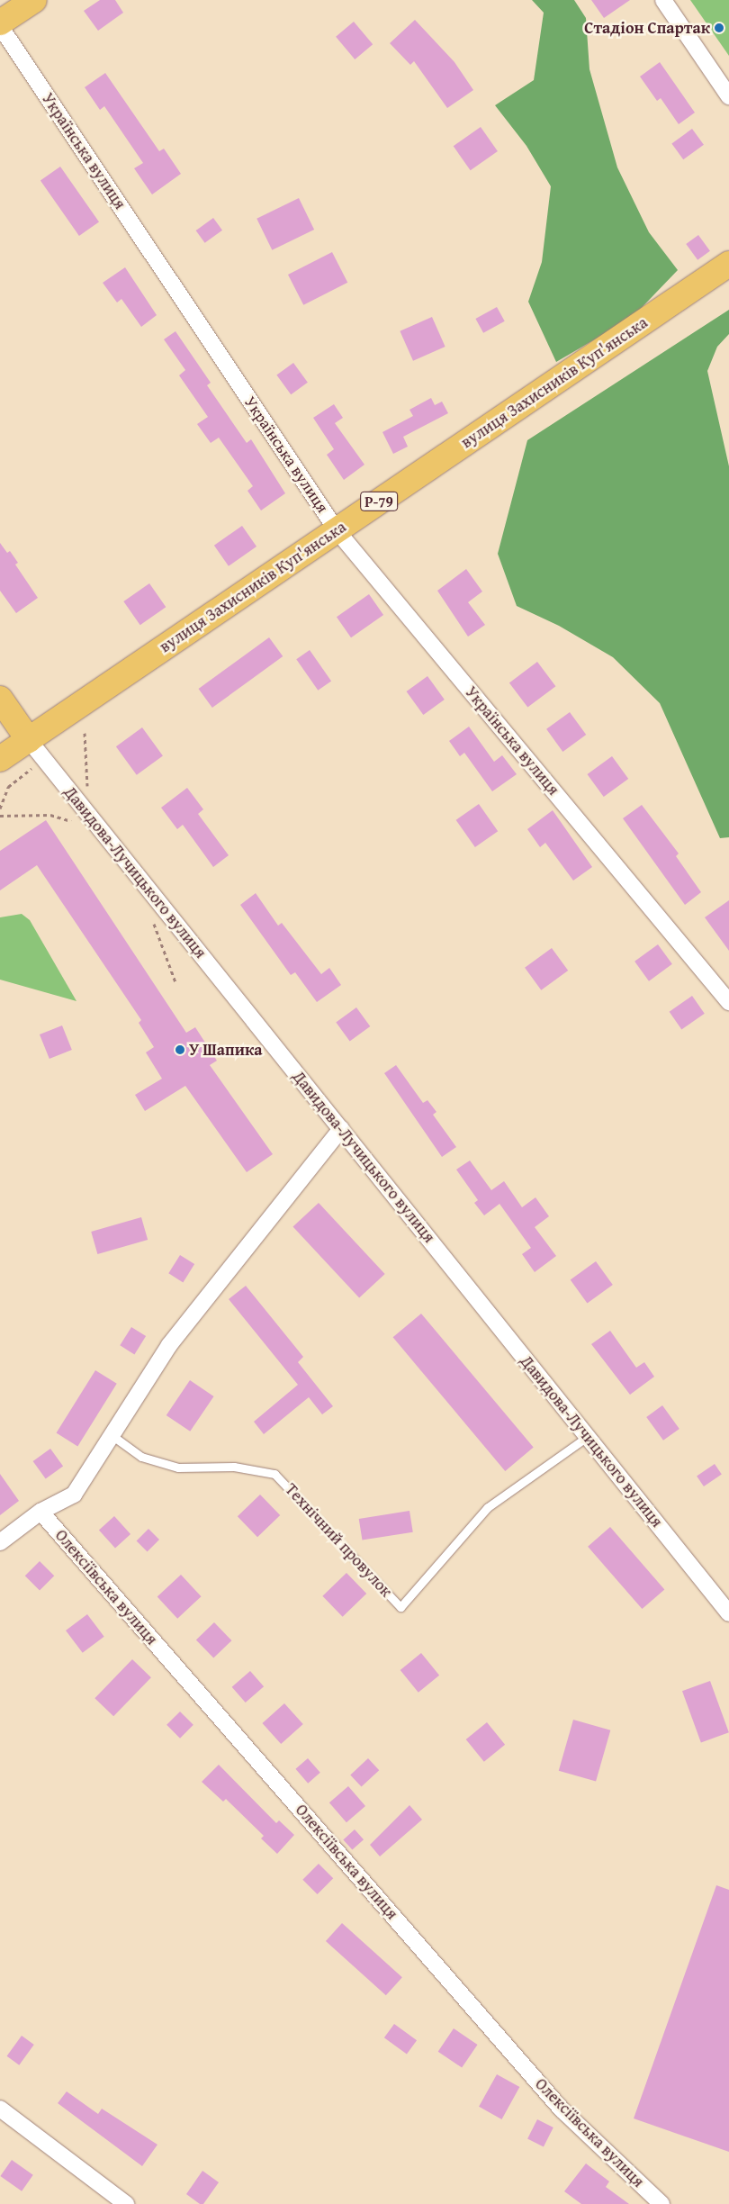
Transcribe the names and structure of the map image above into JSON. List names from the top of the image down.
{
  "streets": {
    "main road": ["вулиця Захисників Куп'янська", "Р-79", "Давидова-Лучицького вулиця"],
    "street": ["Українська вулиця", "Олексіївська вулиця"],
    "lane": ["Технічний провулок"]
  },
  "crossings": [
    ["Українська вулиця", "вулиця Захисників Куп'янська"],
    ["вулиця Захисників Куп'янська", "Давидова-Лучицького вулиця"],
    ["Давидова-Лучицького вулиця", "Технічний провулок"]
  ],
  "places": ["Стадіон Спартак", "У Шапика"]
}
